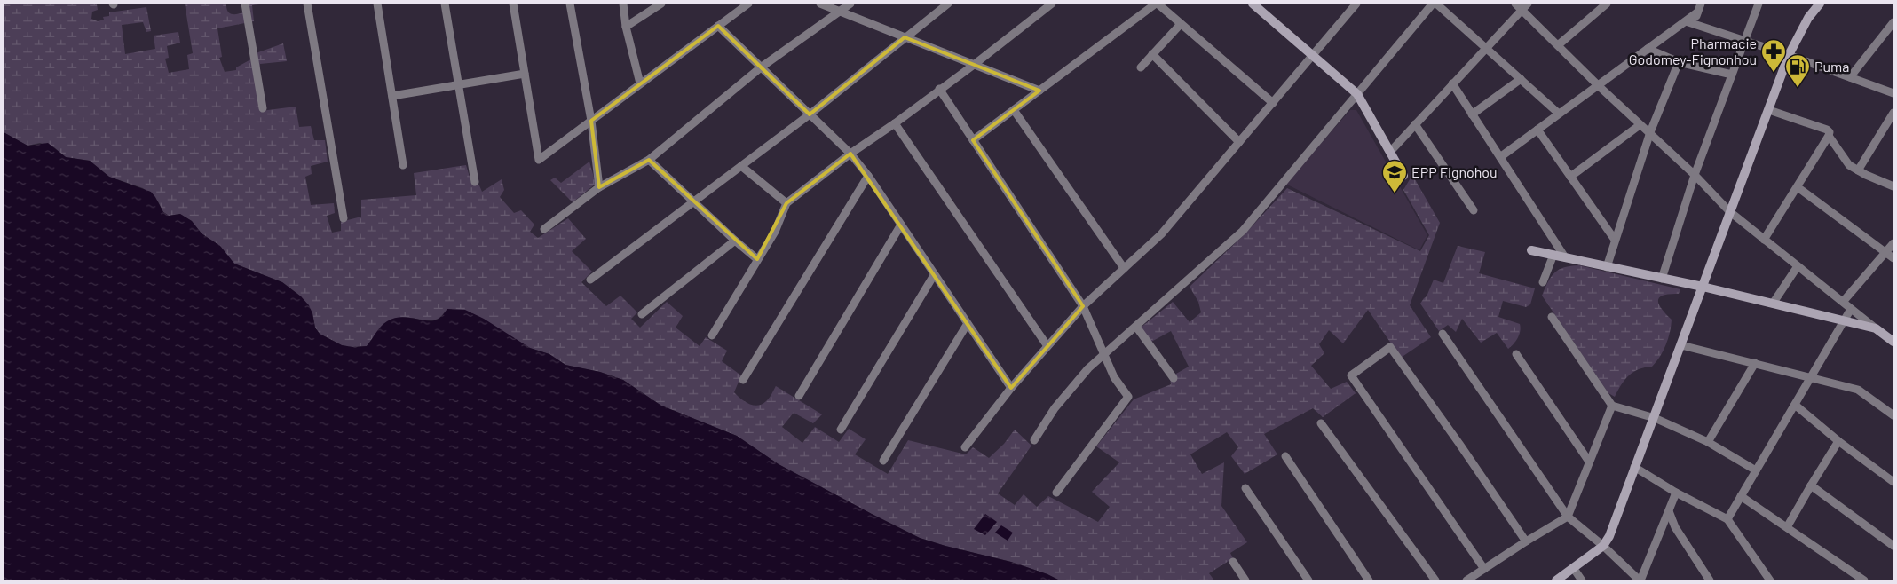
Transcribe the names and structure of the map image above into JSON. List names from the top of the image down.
{
  "places": {
    "pharmacy": ["Pharmacie Godomey-Fignonhou"],
    "fuel station": ["Puma"],
    "school or university": ["EPP Fignohou"]
  }
}
